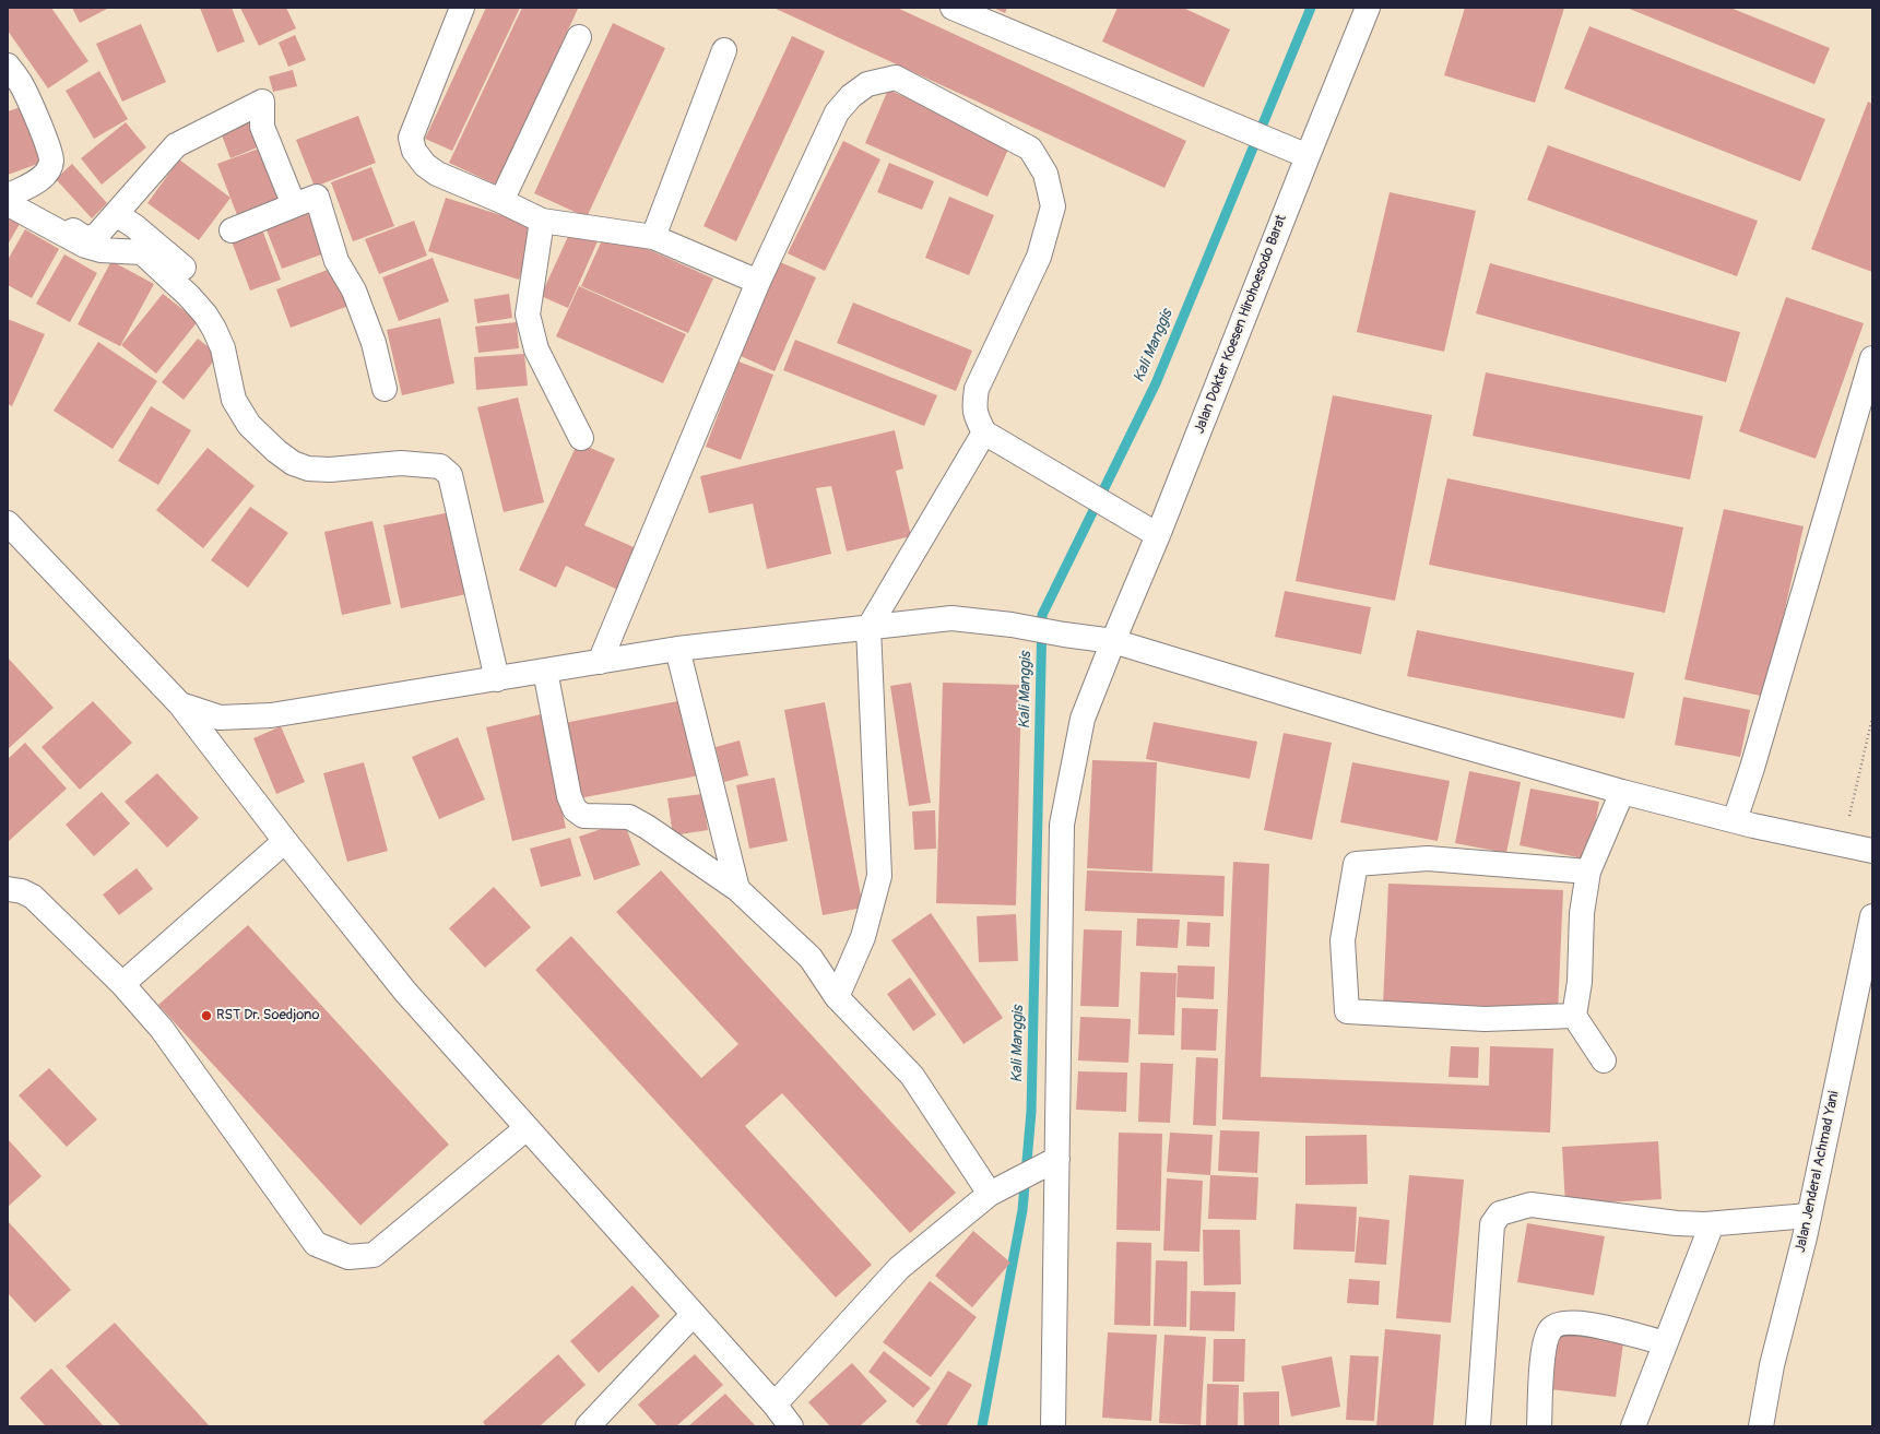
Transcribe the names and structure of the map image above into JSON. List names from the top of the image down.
{
  "streets": {
    "street": ["Jalan Dokter Koesen Hirohoesodo Barat", "Jalan Jenderal Achmad Yani"]
  },
  "water": ["Kali Manggis"],
  "places": ["RST Dr. Soedjono"]
}
